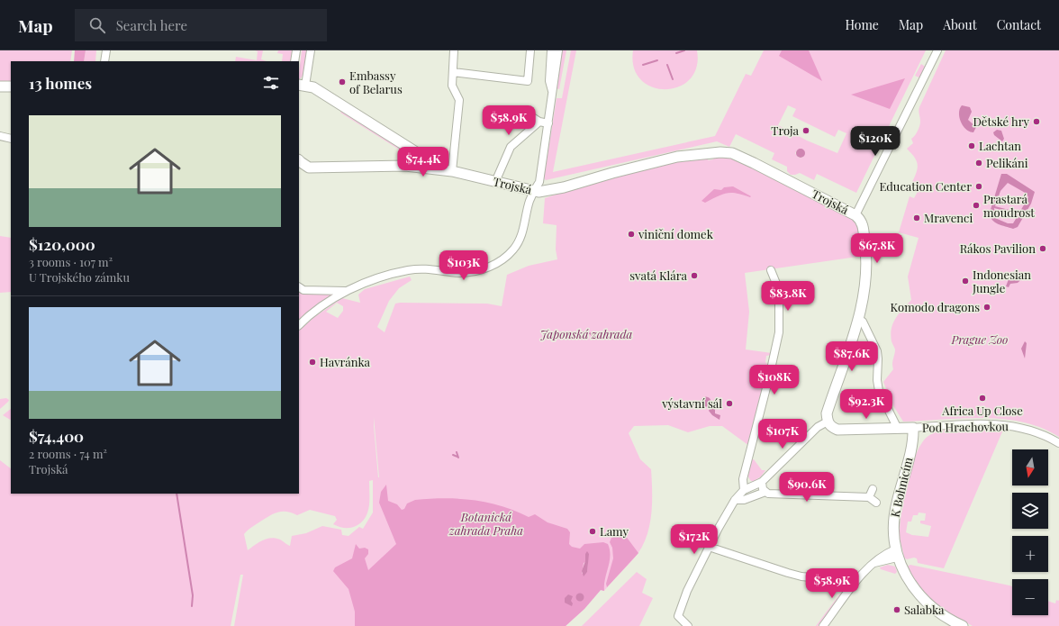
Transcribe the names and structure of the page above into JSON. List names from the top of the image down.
{
  "streets": {
    "street": ["Trojská", "Pod Hrachovkou", "K Bohnicím"]
  },
  "crossings": [
    ["Trojská", "Pod Hrachovkou"],
    ["Pod Hrachovkou", "K Bohnicím"]
  ],
  "parks": ["Japonská zahrada", "Prague Zoo", "Botanická zahrada Praha"],
  "places": [
    "Embassy of Belarus",
    "Dětské hry",
    "Troja",
    "Lachtan",
    "Pelikáni",
    "Education Center",
    "Prastará moudrost",
    "Mravenci",
    "viniční domek",
    "Rákos Pavilion",
    "svatá Klára",
    "Indonesian Jungle",
    "Komodo dragons",
    "Havránka",
    "Africa Up Close",
    "výstavní sál",
    "Lamy",
    "Salabka"
  ],
  "north": "bottom",
  "page": {
    "header": "Map",
    "search": "Search here",
    "nav": [
      "Home",
      "Map",
      "About",
      "Contact"
    ],
    "heading": "13 homes",
    "list": [
      {
        "name": "$120,000",
        "note": "3 rooms · 107 m² · U Trojského zámku"
      },
      {
        "name": "$74,400",
        "note": "2 rooms · 74 m² · Trojská"
      }
    ],
    "price": [
      "$58.9K",
      "$120K",
      "$74.4K",
      "$67.8K",
      "$103K",
      "$83.8K",
      "$87.6K",
      "$108K",
      "$92.3K",
      "$107K",
      "$90.6K",
      "$172K",
      "$58.9K"
    ],
    "map_buttons": ["+", "−"]
  }
}
